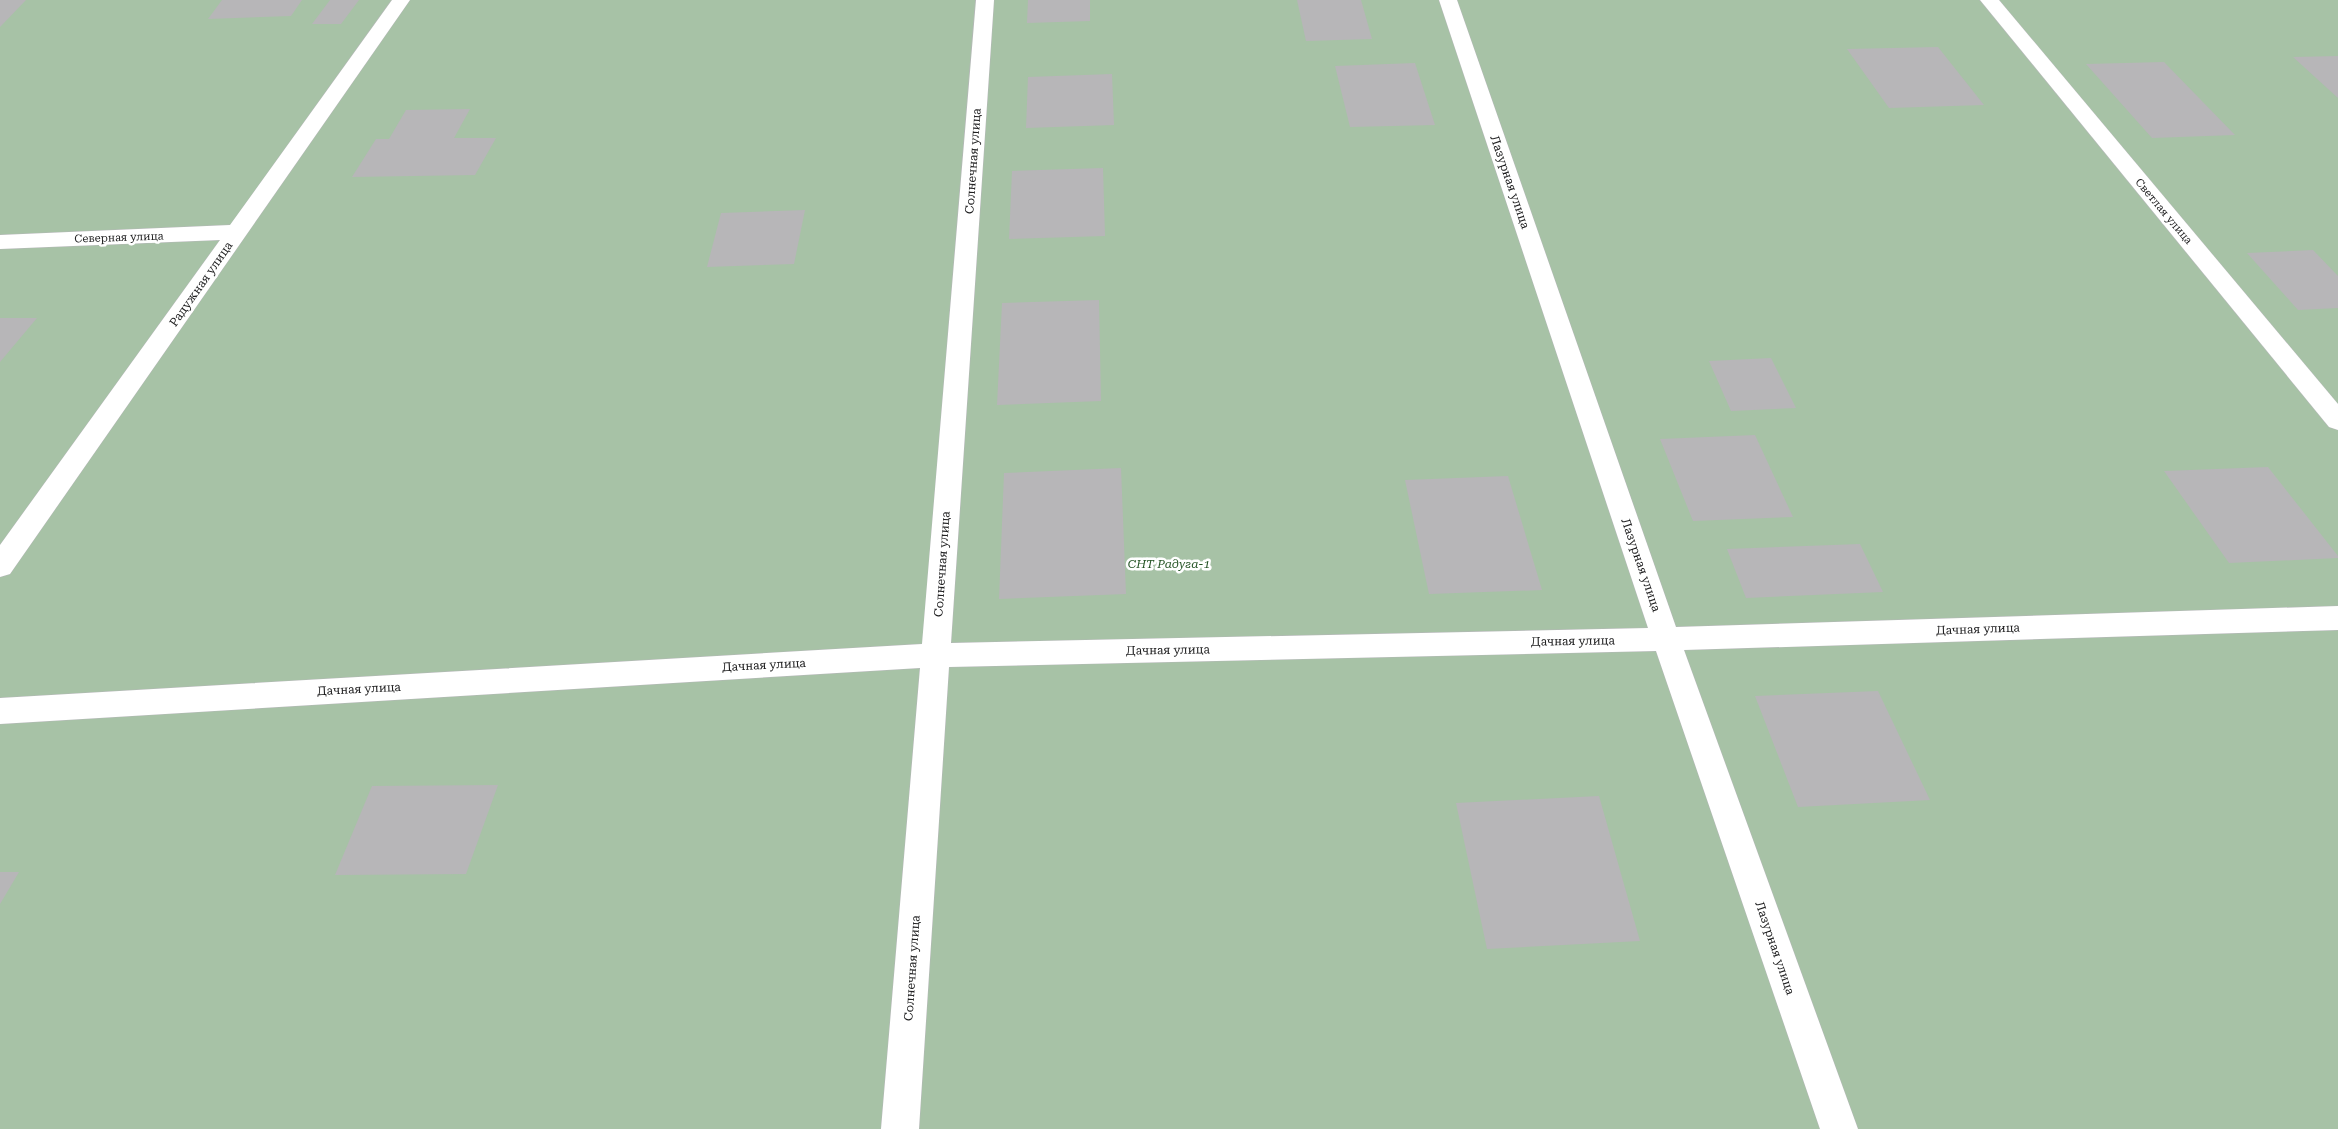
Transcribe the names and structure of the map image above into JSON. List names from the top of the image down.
{
  "streets": {
    "street": [
      "Солнечная улица",
      "Лазурная улица",
      "Светлая улица",
      "Северная улица",
      "Радужная улица",
      "Дачная улица"
    ]
  },
  "crossings": [
    ["Солнечная улица", "Дачная улица"],
    ["Лазурная улица", "Дачная улица"],
    ["Северная улица", "Радужная улица"]
  ],
  "parks": ["СНТ Радуга-1"]
}
